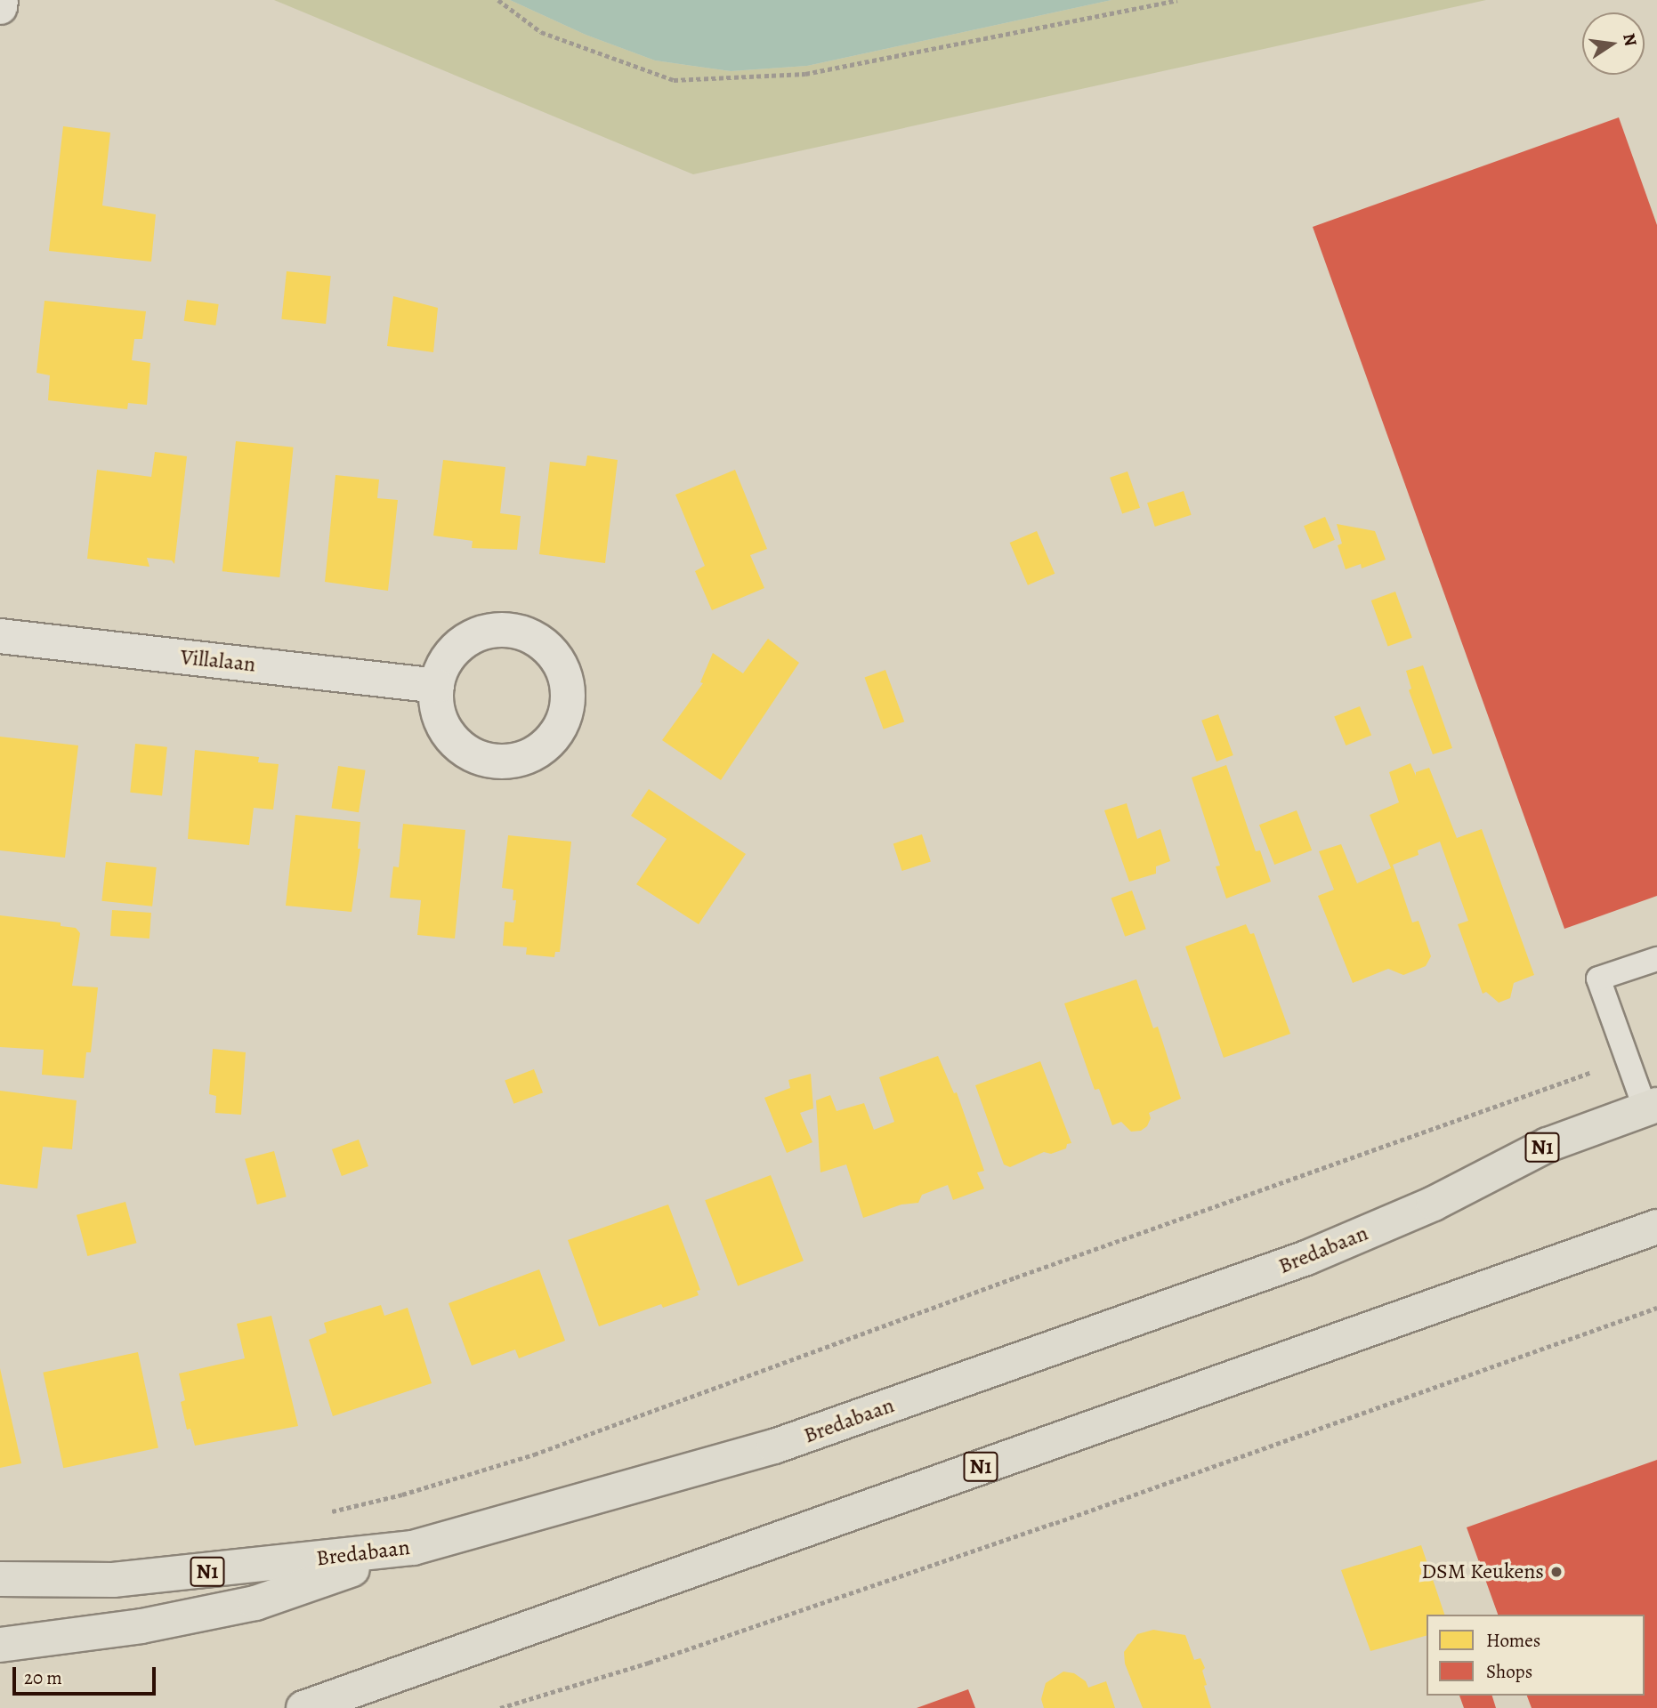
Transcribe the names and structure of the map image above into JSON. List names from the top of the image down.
{
  "streets": {
    "main road": ["N1", "Bredabaan"],
    "street": ["Villalaan"]
  },
  "places": ["DSM Keukens"],
  "legend": ["Homes", "Shops"],
  "scale_bar": "20 m",
  "north": "right"
}
